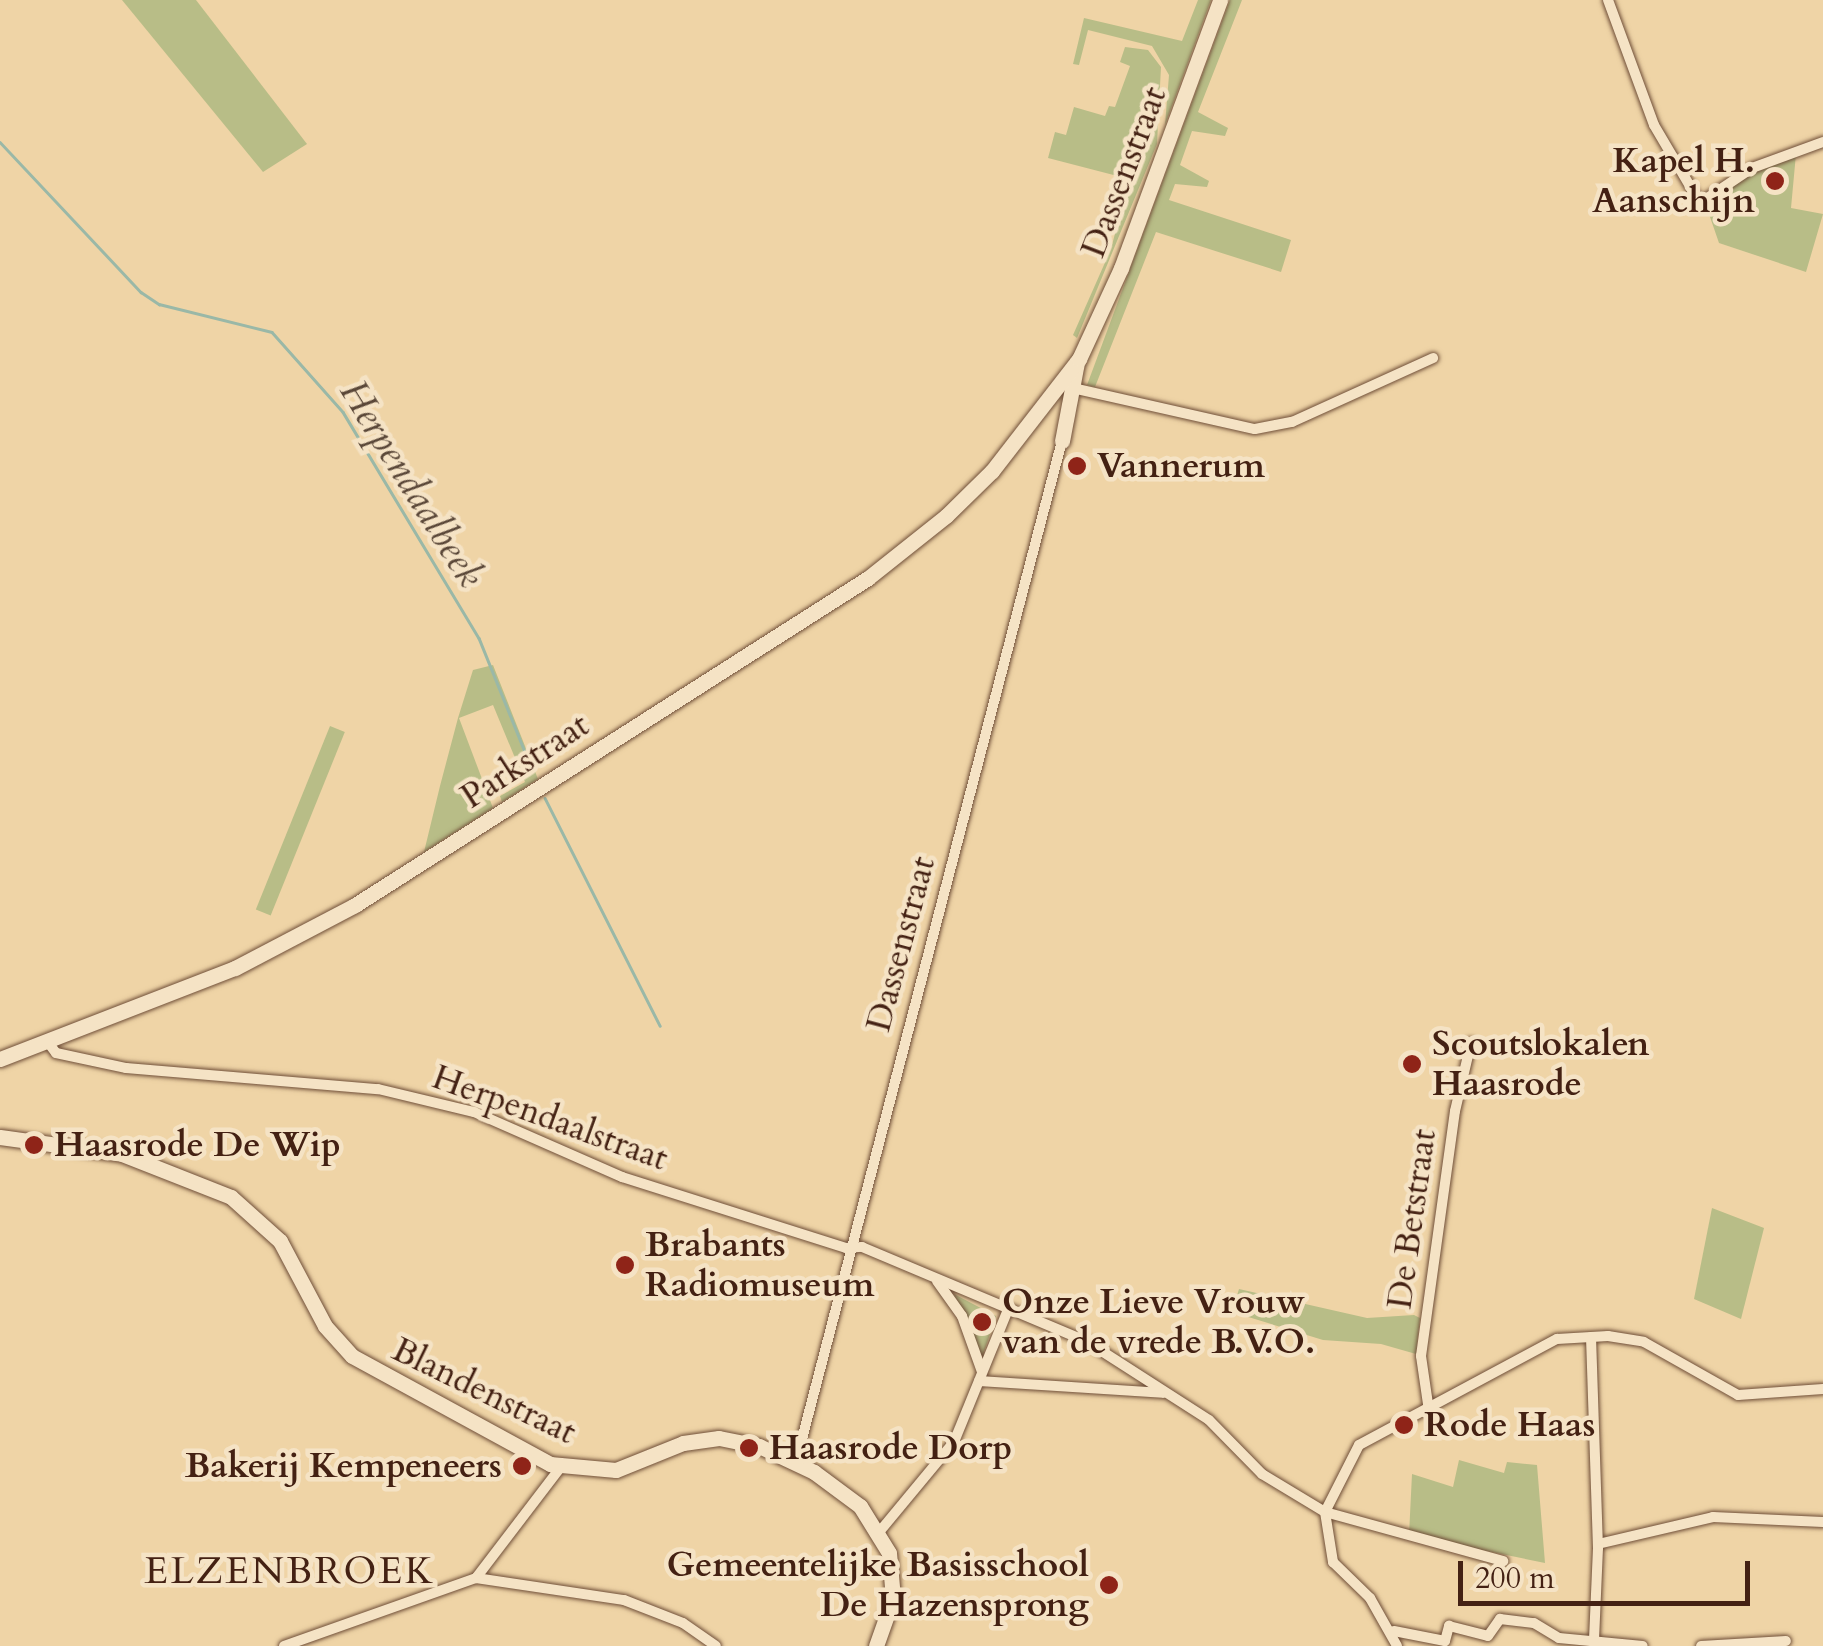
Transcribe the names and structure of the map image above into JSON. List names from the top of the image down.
{
  "streets": {
    "street": [
      "Dassenstraat",
      "Parkstraat",
      "Herpendaalstraat",
      "De Betstraat",
      "Blandenstraat"
    ]
  },
  "crossings": [
    ["Dassenstraat", "Parkstraat"],
    ["Dassenstraat", "Herpendaalstraat"],
    ["Dassenstraat", "Blandenstraat"],
    ["Parkstraat", "Herpendaalstraat"]
  ],
  "districts": ["ELZENBROEK"],
  "water": ["Herpendaalbeek"],
  "places": [
    "Kapel H. Aanschijn",
    "Vannerum",
    "Scoutslokalen Haasrode",
    "Haasrode De Wip",
    "Brabants Radiomuseum",
    "Onze Lieve Vrouw van de vrede B.V.O.",
    "Rode Haas",
    "Haasrode Dorp",
    "Bakerij Kempeneers",
    "Gemeentelijke Basisschool De Hazensprong"
  ],
  "scale_bar": "200 m"
}
